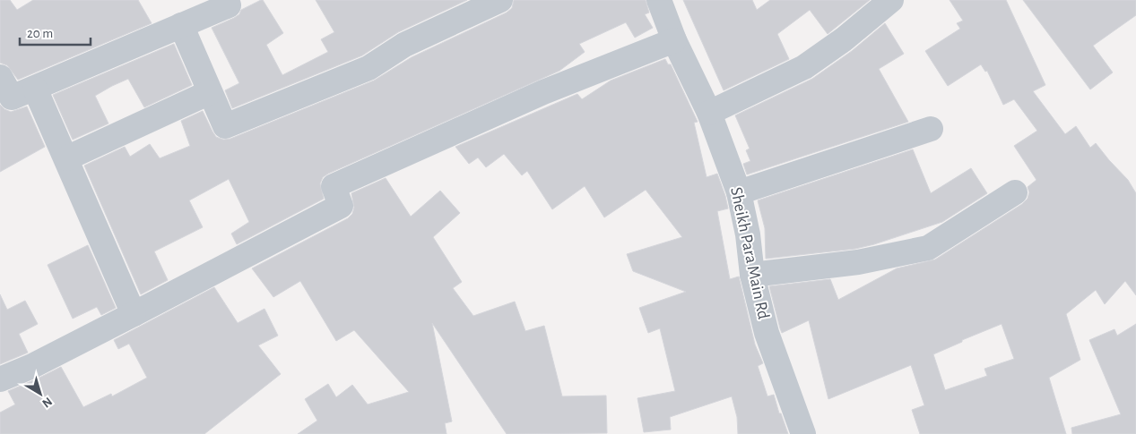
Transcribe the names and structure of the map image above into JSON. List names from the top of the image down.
{
  "streets": {
    "street": ["Sheikh Para Main Rd"]
  },
  "scale_bar": "20 m",
  "north": "bottom right"
}
